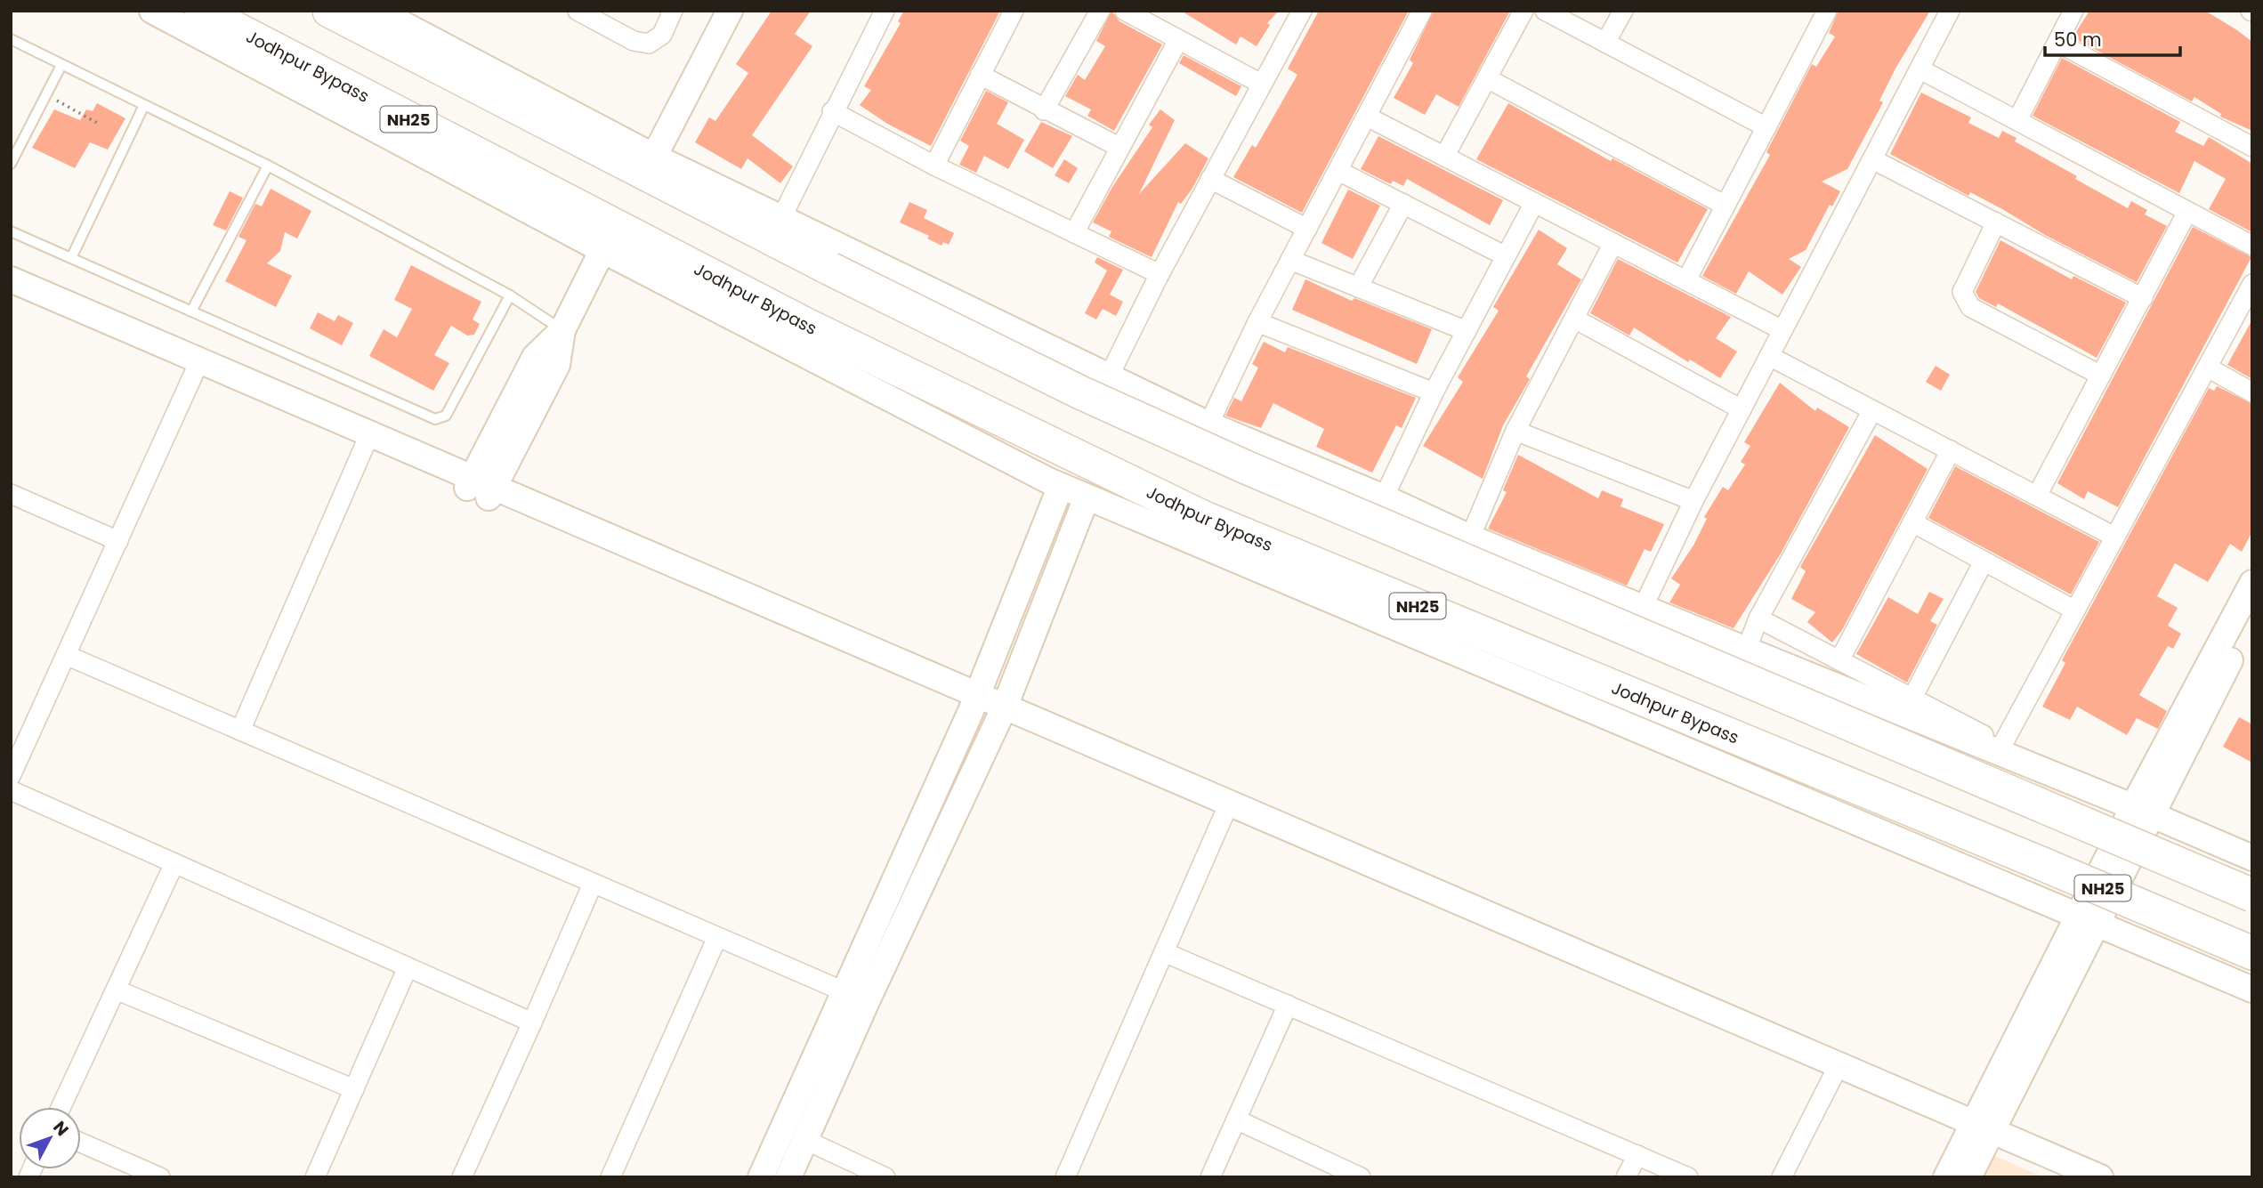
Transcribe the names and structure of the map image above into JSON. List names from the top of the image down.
{
  "streets": {
    "highway": ["Jodhpur Bypass", "NH25"]
  },
  "scale_bar": "50 m",
  "north": "top right"
}
